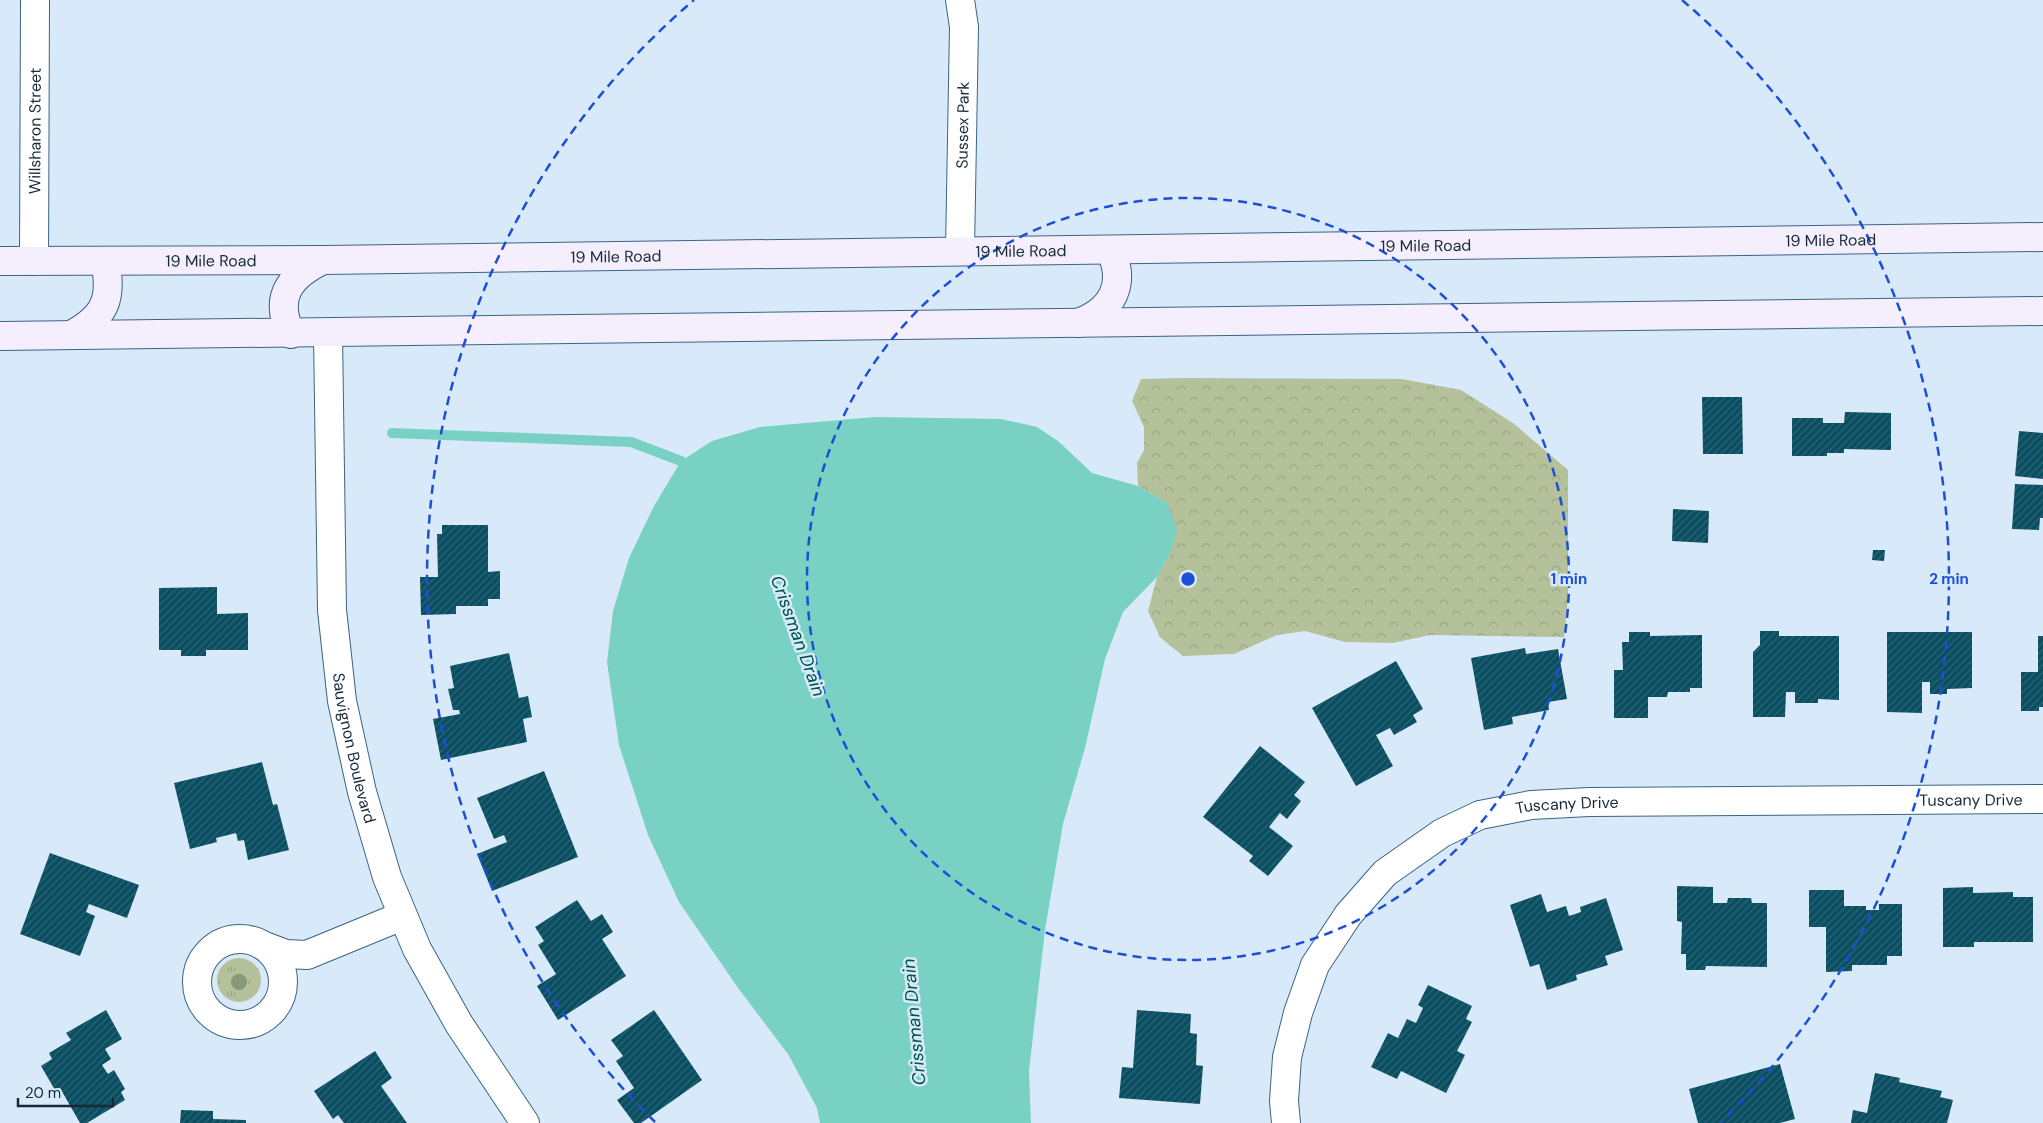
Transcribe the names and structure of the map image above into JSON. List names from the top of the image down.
{
  "streets": {
    "main road": ["19 Mile Road"],
    "street": [
      "Sussex Park",
      "Willsharon Street",
      "Sauvignon Boulevard",
      "Tuscany Drive"
    ]
  },
  "crossings": [
    ["Sussex Park", "19 Mile Road"],
    ["Willsharon Street", "19 Mile Road"]
  ],
  "water": ["Crissman Drain"],
  "scale_bar": "20 m",
  "rings": ["1 min", "2 min"]
}
